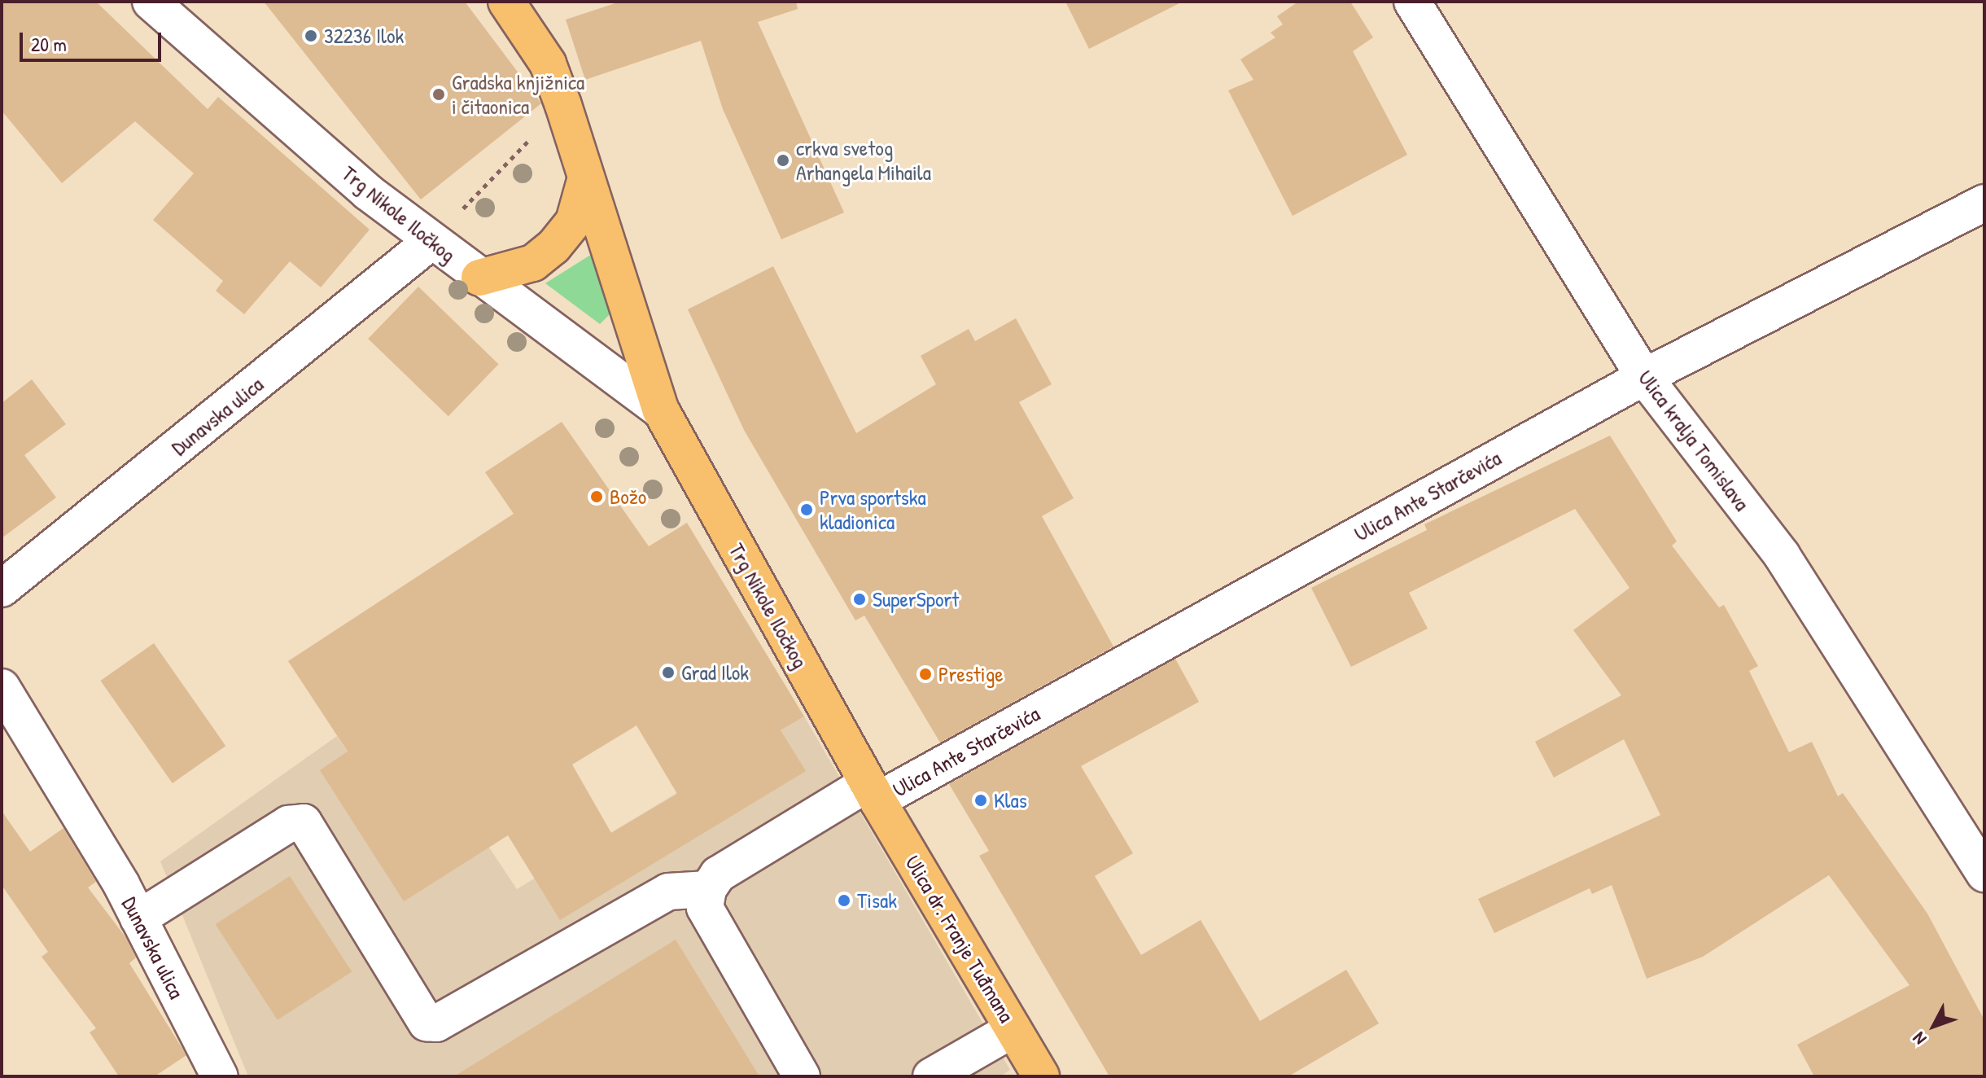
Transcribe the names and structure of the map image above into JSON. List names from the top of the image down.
{
  "streets": {
    "main road": ["Trg Nikole Iločkog", "Ulica dr. Franje Tuđmana"],
    "street": ["Dunavska ulica", "Ulica kralja Tomislava", "Ulica Ante Starčevića"]
  },
  "crossings": [
    ["Trg Nikole Iločkog", "Dunavska ulica"],
    ["Trg Nikole Iločkog", "Ulica Ante Starčevića"],
    ["Trg Nikole Iločkog", "Ulica dr. Franje Tuđmana"],
    ["Ulica kralja Tomislava", "Ulica Ante Starčevića"],
    ["Ulica Ante Starčevića", "Ulica dr. Franje Tuđmana"]
  ],
  "places": [
    "32236 Ilok",
    "Gradska knjižnica i čitaonica",
    "crkva svetog Arhangela Mihaila",
    "Božo",
    "Prva sportska kladionica",
    "SuperSport",
    "Grad Ilok",
    "Prestige",
    "Klas",
    "Tisak"
  ],
  "scale_bar": "20 m",
  "north": "bottom left"
}
